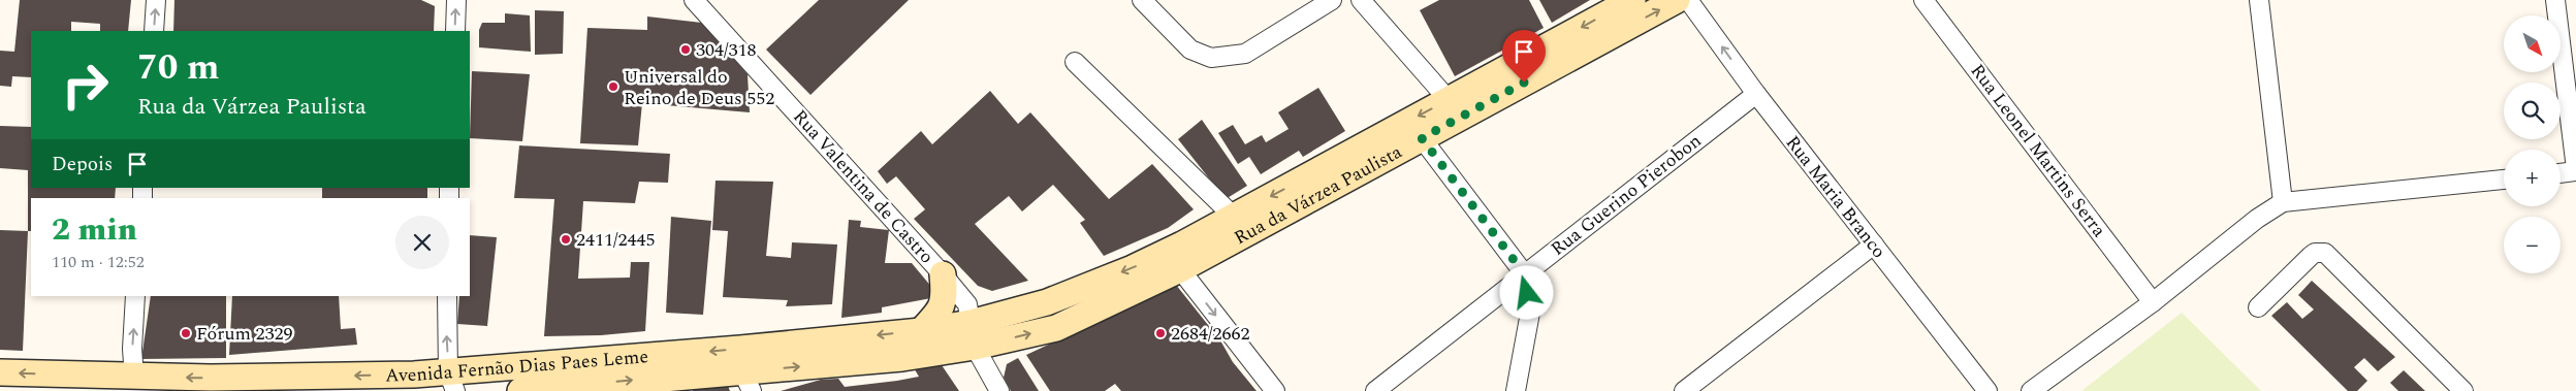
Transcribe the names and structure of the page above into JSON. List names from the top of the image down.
{
  "streets": {
    "main road": ["Rua da Várzea Paulista", "Avenida Fernão Dias Paes Leme"],
    "street": [
      "Rua Leonel Martins Serra",
      "Rua Valentina de Castro",
      "Rua Guerino Pierobon",
      "Rua Maria Branco"
    ]
  },
  "crossings": [
    ["Rua Valentina de Castro", "Rua da Várzea Paulista"],
    ["Rua Valentina de Castro", "Avenida Fernão Dias Paes Leme"],
    ["Rua da Várzea Paulista", "Avenida Fernão Dias Paes Leme"],
    ["Rua Guerino Pierobon", "Rua Maria Branco"]
  ],
  "places": [
    "304/318",
    "Universal do Reino de Deus 552",
    "2411/2445",
    "Fórum 2329",
    "2684/2662"
  ],
  "north": "bottom right",
  "page": {
    "map_buttons": ["+", "−"],
    "turn": ["70 m", "Rua da Várzea Paulista"],
    "then": "Depois",
    "heading": ["2 min", "110 m · 12:52"]
  }
}
